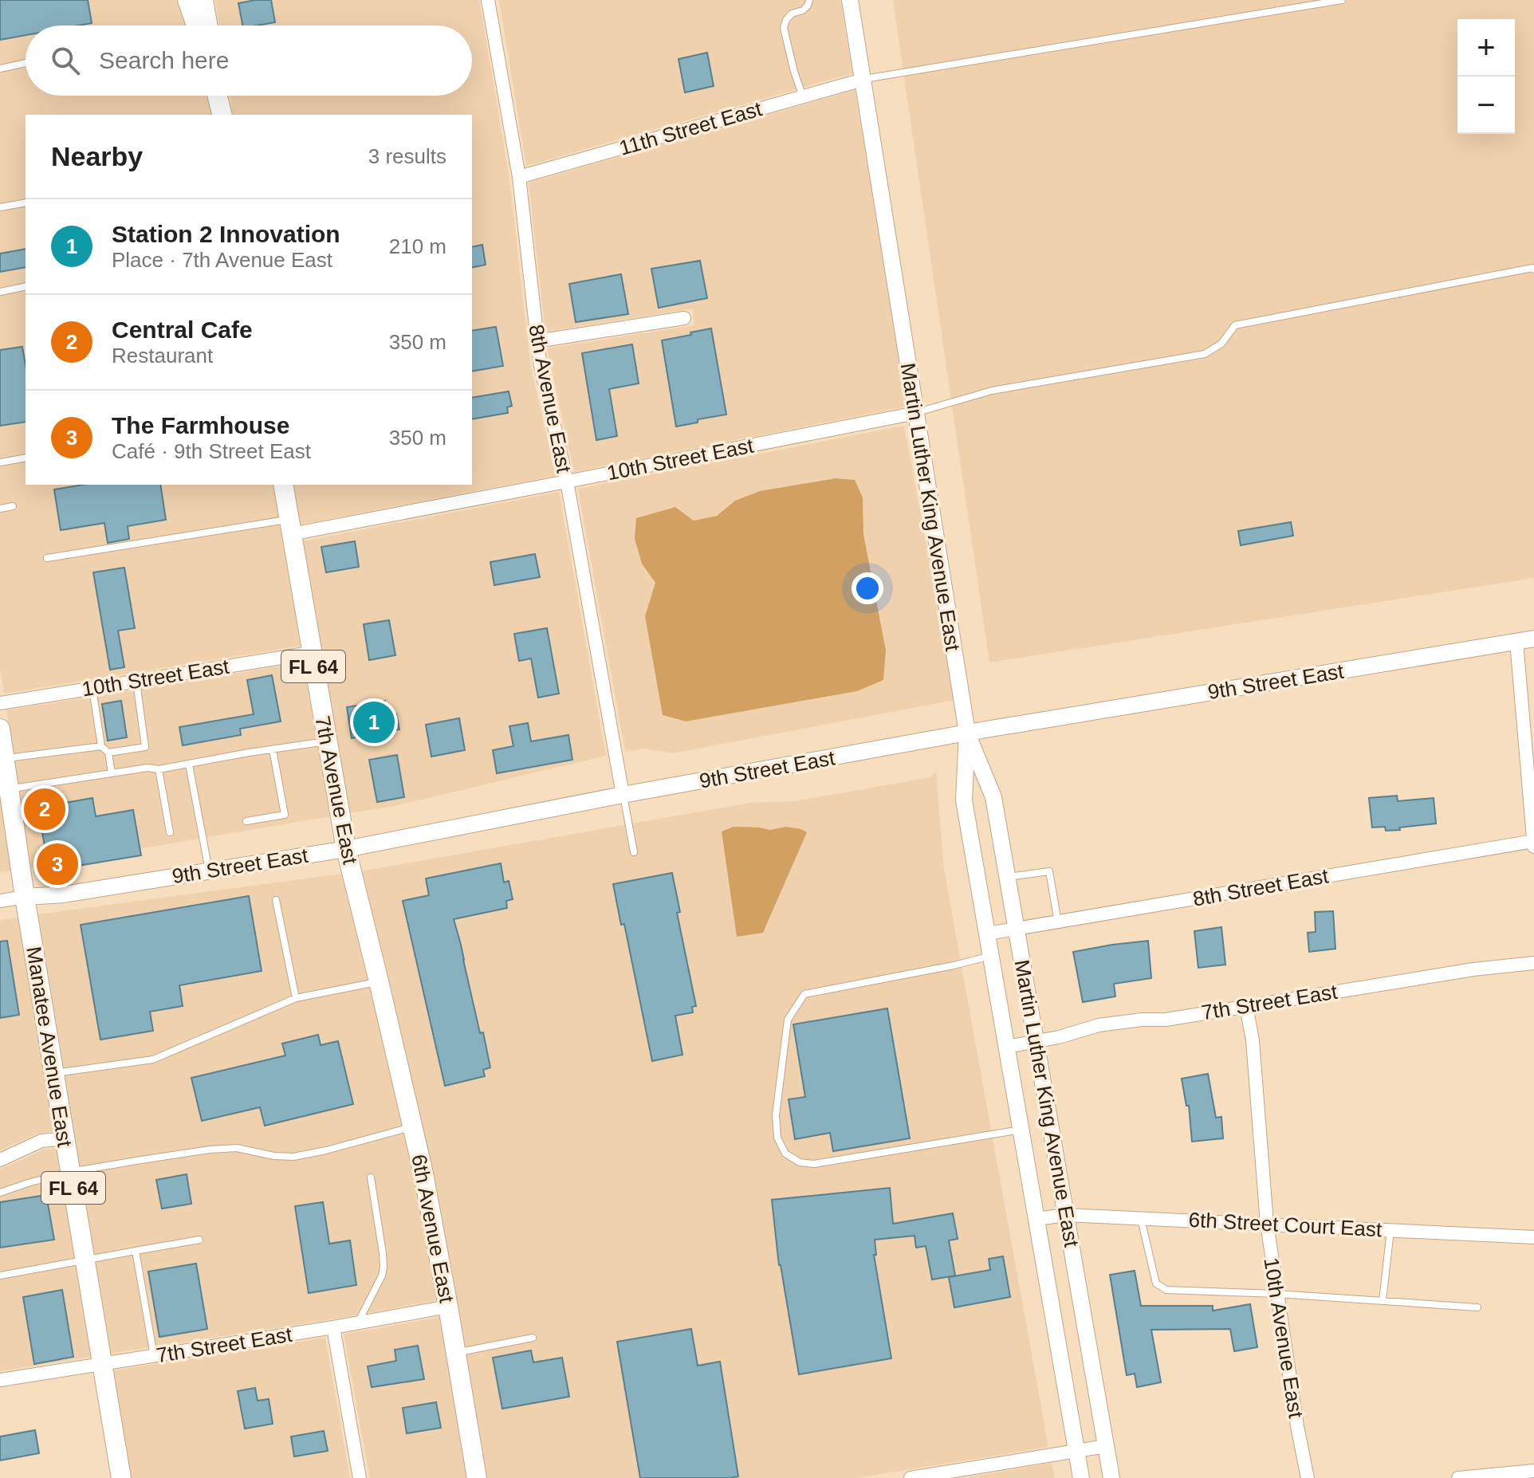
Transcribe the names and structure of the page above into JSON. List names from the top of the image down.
{
  "streets": {
    "main road": [
      "FL 64",
      "7th Avenue East",
      "Manatee Avenue East",
      "6th Avenue East"
    ],
    "street": [
      "11th Street East",
      "8th Avenue East",
      "10th Street East",
      "Martin Luther King Avenue East",
      "9th Street East",
      "8th Street East",
      "7th Street East",
      "6th Street Court East",
      "10th Avenue East"
    ]
  },
  "crossings": [
    ["11th Street East", "8th Avenue East"],
    ["11th Street East", "Martin Luther King Avenue East"],
    ["8th Avenue East", "10th Street East"],
    ["8th Avenue East", "9th Street East"],
    ["10th Street East", "Martin Luther King Avenue East"],
    ["10th Street East", "7th Avenue East"],
    ["Martin Luther King Avenue East", "9th Street East"],
    ["Martin Luther King Avenue East", "8th Street East"],
    ["Martin Luther King Avenue East", "7th Street East"],
    ["Martin Luther King Avenue East", "6th Street Court East"],
    ["9th Street East", "7th Avenue East"],
    ["9th Street East", "Manatee Avenue East"],
    ["7th Avenue East", "6th Avenue East"],
    ["7th Street East", "Manatee Avenue East"],
    ["7th Street East", "6th Avenue East"],
    ["7th Street East", "10th Avenue East"],
    ["6th Street Court East", "10th Avenue East"]
  ],
  "page": {
    "map_buttons": ["+", "−"],
    "search": "Search here",
    "heading": ["Nearby", "3 results"],
    "list": [
      {
        "mark": "1",
        "name": "Station 2 Innovation",
        "note": "Place · 7th Avenue East",
        "value": "210 m"
      },
      {
        "mark": "2",
        "name": "Central Cafe",
        "note": "Restaurant",
        "value": "350 m"
      },
      {
        "mark": "3",
        "name": "The Farmhouse",
        "note": "Café · 9th Street East",
        "value": "350 m"
      }
    ],
    "pins": ["1", "2", "3"]
  }
}
